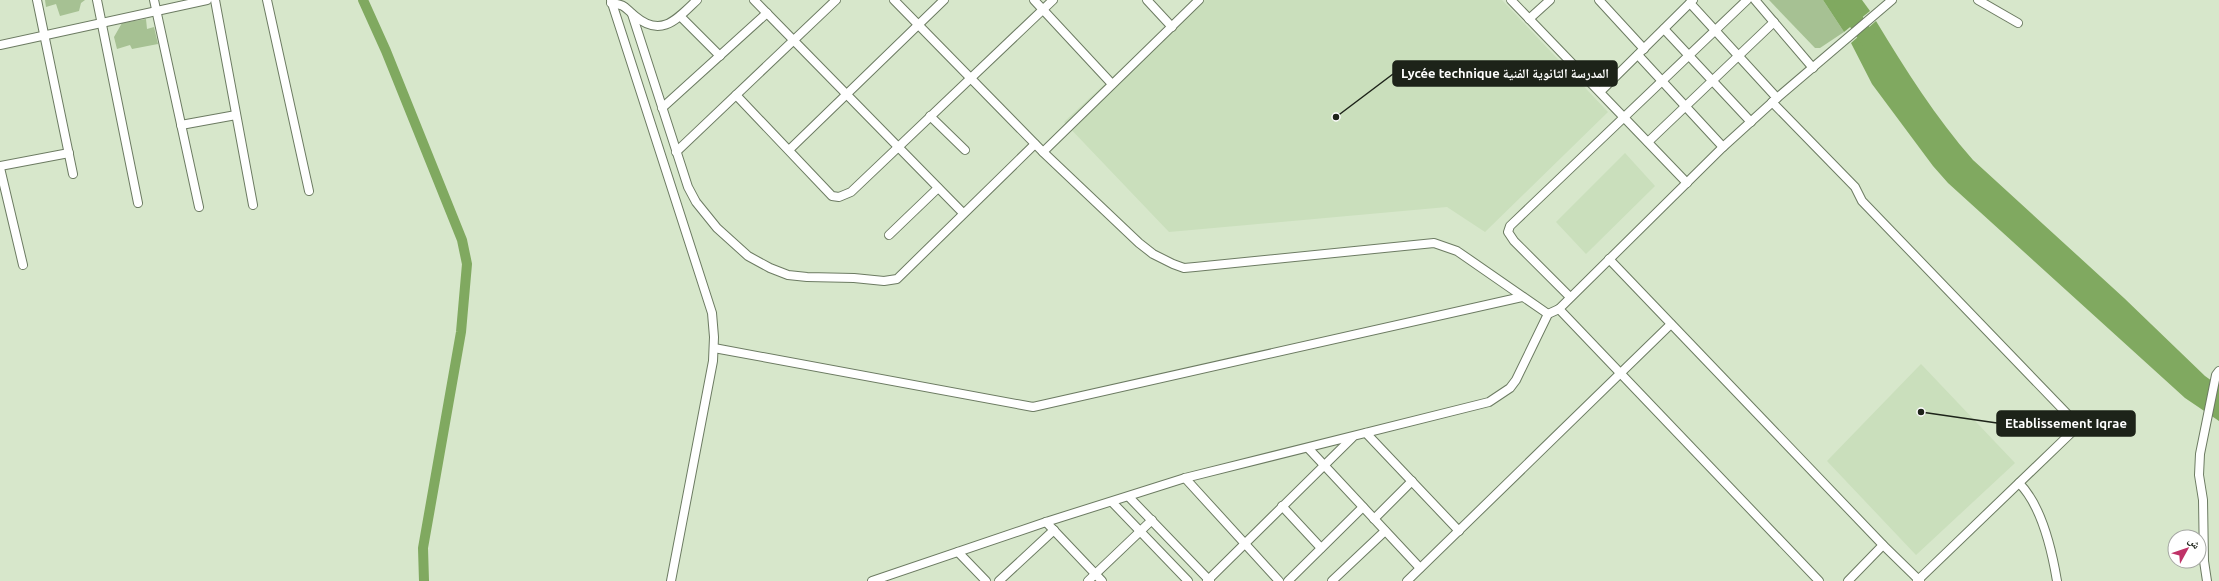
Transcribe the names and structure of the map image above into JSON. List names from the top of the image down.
{
  "places": ["Lycée technique المدرسة الثانوية الفنية", "Etablissement Iqrae"],
  "north": "top right"
}
